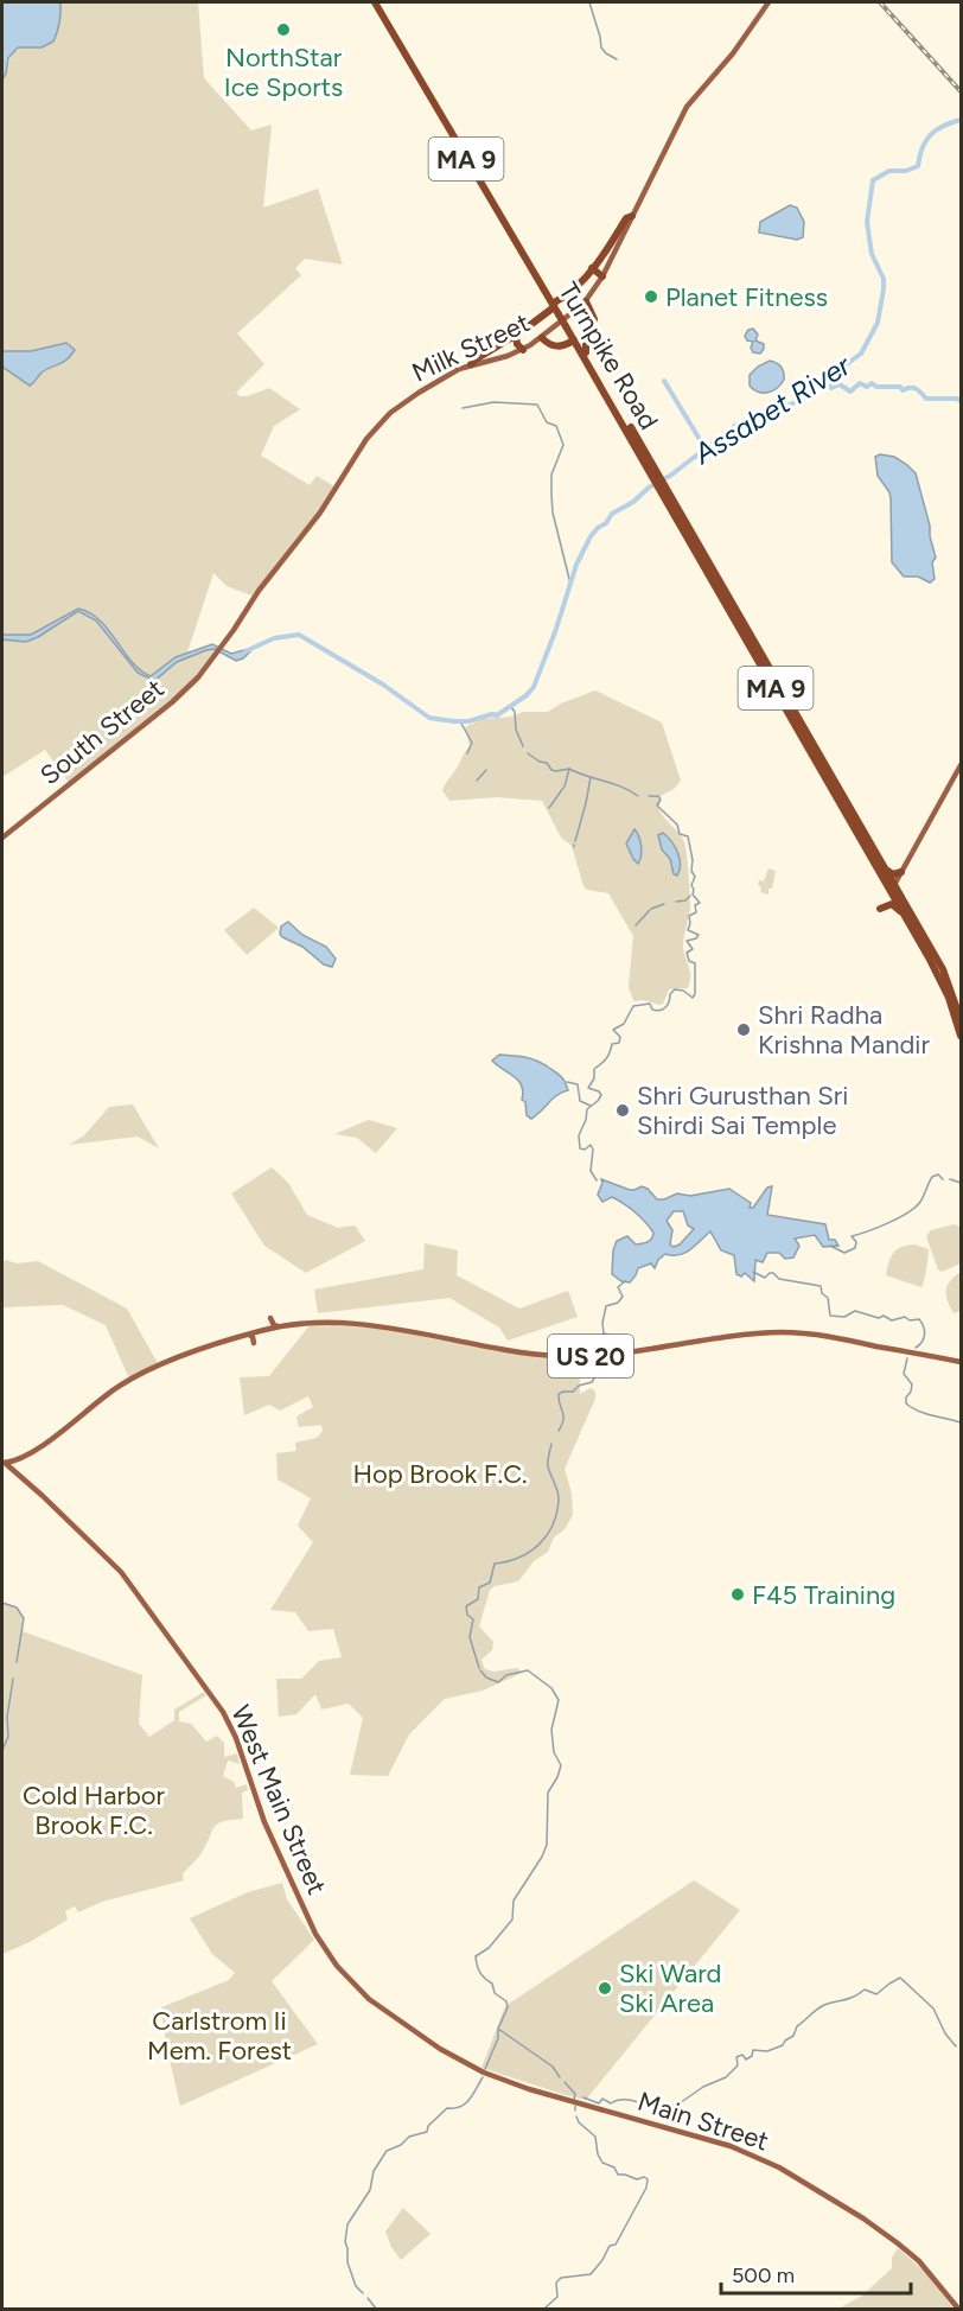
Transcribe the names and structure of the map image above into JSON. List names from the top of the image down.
{
  "streets": {
    "highway": ["MA 9", "Turnpike Road"],
    "main road": [
      "Milk Street",
      "South Street",
      "US 20",
      "West Main Street",
      "Main Street"
    ]
  },
  "crossings": [
    ["Milk Street", "South Street"],
    ["US 20", "West Main Street"],
    ["West Main Street", "Main Street"]
  ],
  "water": ["Assabet River"],
  "parks": ["Hop Brook F.C.", "Cold Harbor Brook F.C.", "Carlstrom Ii Mem. Forest"],
  "places": [
    "NorthStar Ice Sports",
    "Planet Fitness",
    "Shri Radha Krishna Mandir",
    "Shri Gurusthan Sri Shirdi Sai Temple",
    "F45 Training",
    "Ski Ward Ski Area"
  ],
  "scale_bar": "500 m"
}
